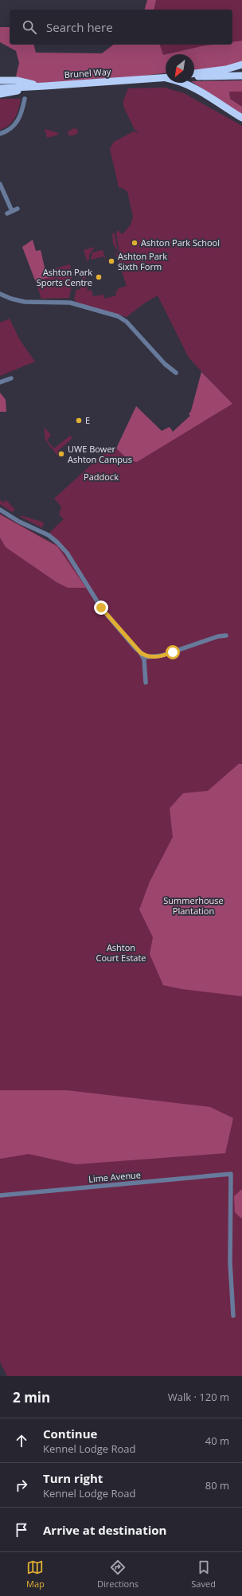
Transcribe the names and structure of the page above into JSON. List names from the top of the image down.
{
  "streets": {
    "highway": ["Brunel Way"],
    "street": ["Lime Avenue"]
  },
  "parks": ["Paddock", "Summerhouse Plantation", "Ashton Court Estate"],
  "places": [
    "Ashton Park School",
    "Ashton Park Sixth Form",
    "Ashton Park Sports Centre",
    "E",
    "UWE Bower Ashton Campus"
  ],
  "north": "bottom left",
  "page": {
    "search": "Search here",
    "heading": ["2 min", "Walk · 120 m"],
    "list": [
      ["Continue", "Kennel Lodge Road", "40 m"],
      ["Turn right", "Kennel Lodge Road", "80 m"],
      "Arrive at destination"
    ],
    "nav": ["Map", "Directions", "Saved"]
  }
}
